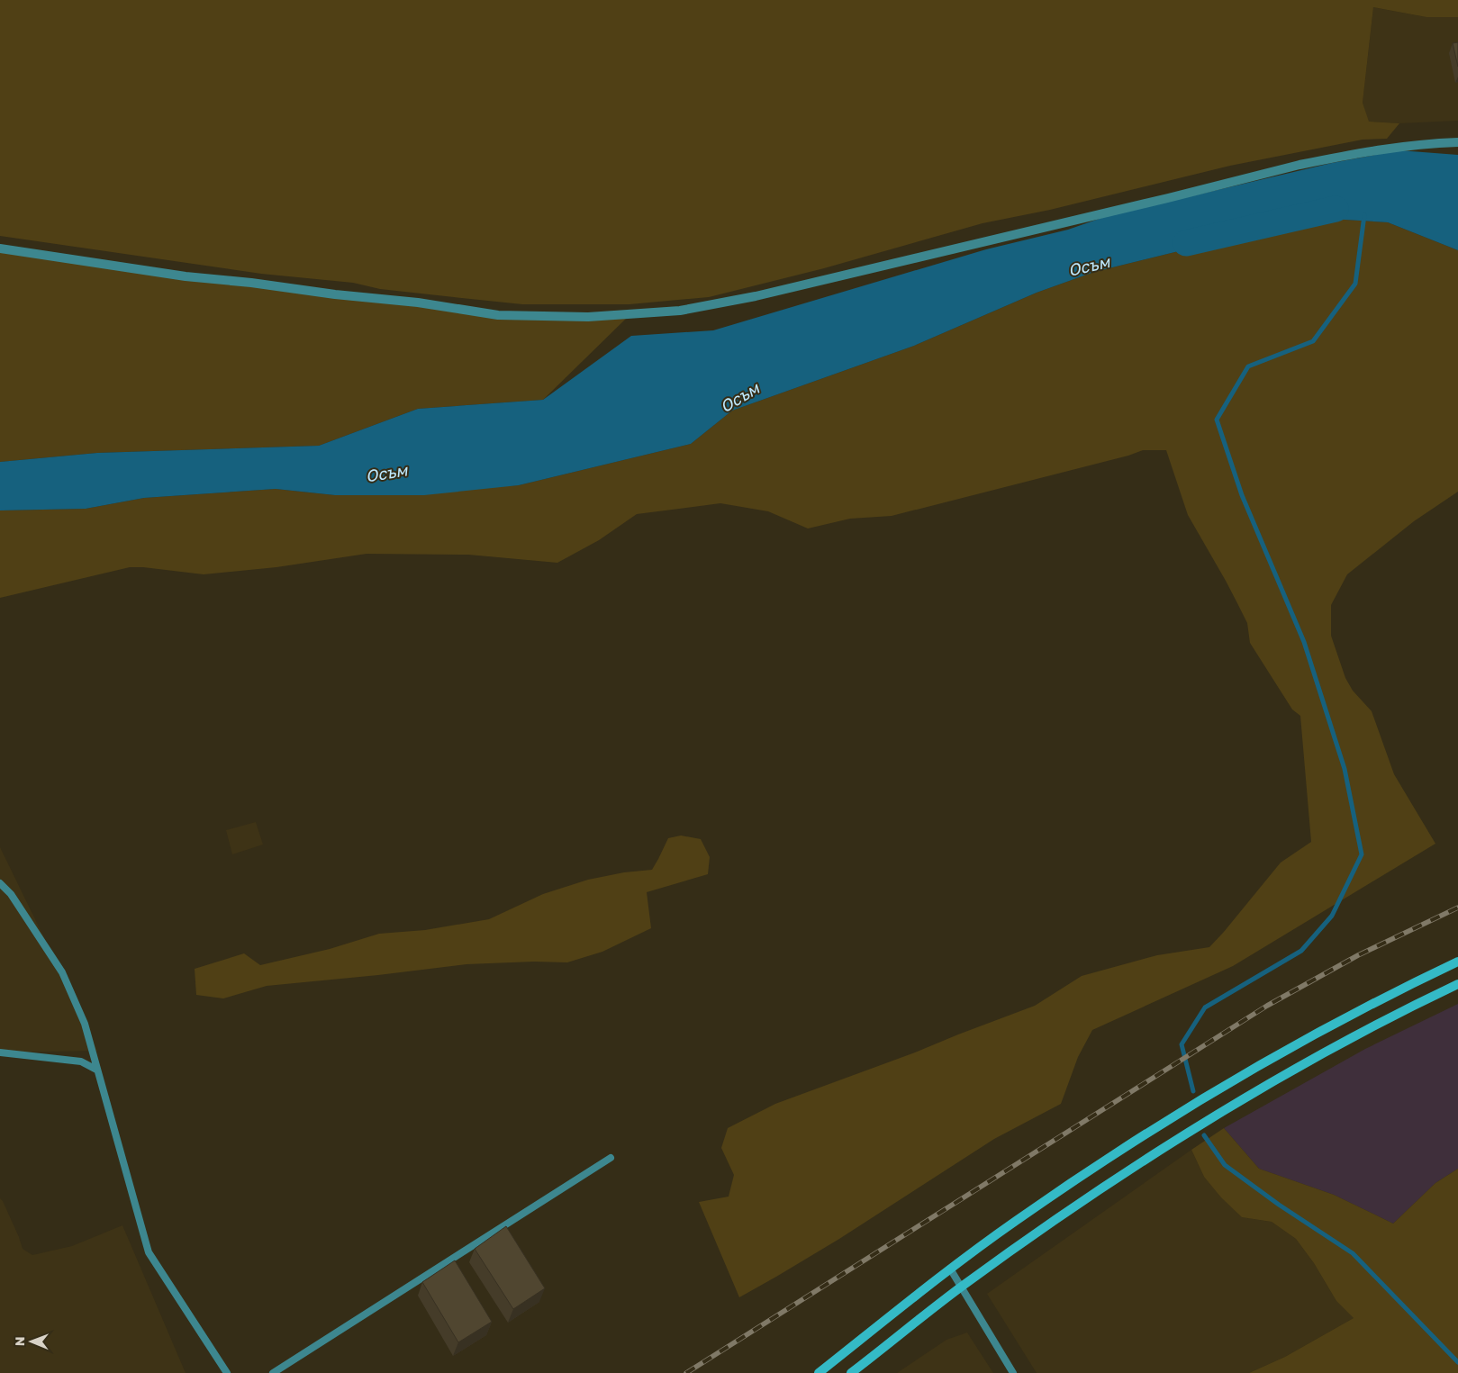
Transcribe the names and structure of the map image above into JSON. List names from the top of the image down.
{
  "water": ["Осъм"],
  "north": "left"
}
